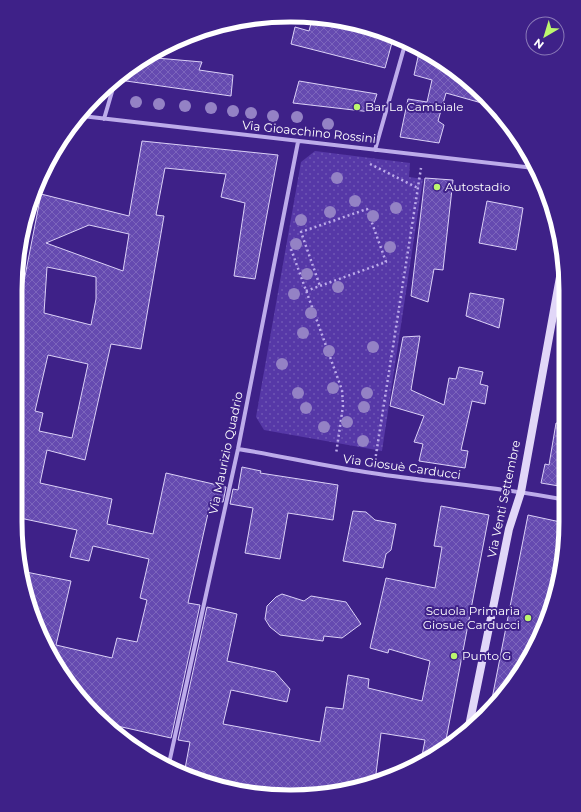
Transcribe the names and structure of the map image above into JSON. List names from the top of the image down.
{
  "streets": {
    "street": [
      "Via Gioacchino Rossini",
      "Via Maurizio Quadrio",
      "Via Giosuè Carducci",
      "Via Venti Settembre"
    ]
  },
  "crossings": [
    ["Via Gioacchino Rossini", "Via Maurizio Quadrio"],
    ["Via Maurizio Quadrio", "Via Giosuè Carducci"],
    ["Via Giosuè Carducci", "Via Venti Settembre"]
  ],
  "places": [
    "Bar La Cambiale",
    "Autostadio",
    "Scuola Primaria Giosuè Carducci",
    "Punto G"
  ],
  "north": "bottom left"
}
